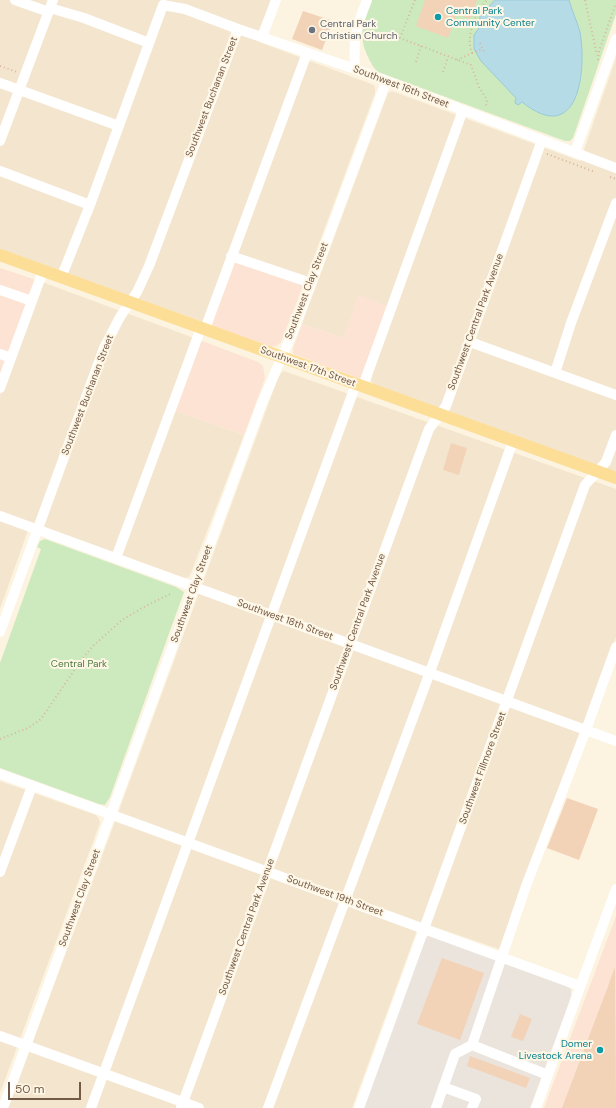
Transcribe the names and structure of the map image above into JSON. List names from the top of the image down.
{
  "streets": {
    "main road": ["Southwest 17th Street"],
    "street": [
      "Southwest 16th Street",
      "Southwest Buchanan Street",
      "Southwest Clay Street",
      "Southwest Central Park Avenue",
      "Southwest 18th Street",
      "Southwest Fillmore Street",
      "Southwest 19th Street"
    ]
  },
  "crossings": [
    ["Southwest 16th Street", "Southwest Buchanan Street"],
    ["Southwest 16th Street", "Southwest Clay Street"],
    ["Southwest 16th Street", "Southwest Central Park Avenue"],
    ["Southwest Buchanan Street", "Southwest 17th Street"],
    ["Southwest Buchanan Street", "Southwest 18th Street"],
    ["Southwest Clay Street", "Southwest 17th Street"],
    ["Southwest Clay Street", "Southwest 18th Street"],
    ["Southwest Clay Street", "Southwest 19th Street"],
    ["Southwest Central Park Avenue", "Southwest 17th Street"],
    ["Southwest Central Park Avenue", "Southwest 18th Street"],
    ["Southwest Central Park Avenue", "Southwest 19th Street"],
    ["Southwest 17th Street", "Southwest Fillmore Street"],
    ["Southwest 18th Street", "Southwest Fillmore Street"],
    ["Southwest Fillmore Street", "Southwest 19th Street"]
  ],
  "parks": ["Central Park"],
  "places": ["Central Park Community Center", "Central Park Christian Church", "Domer Livestock Arena"],
  "scale_bar": "50 m"
}
